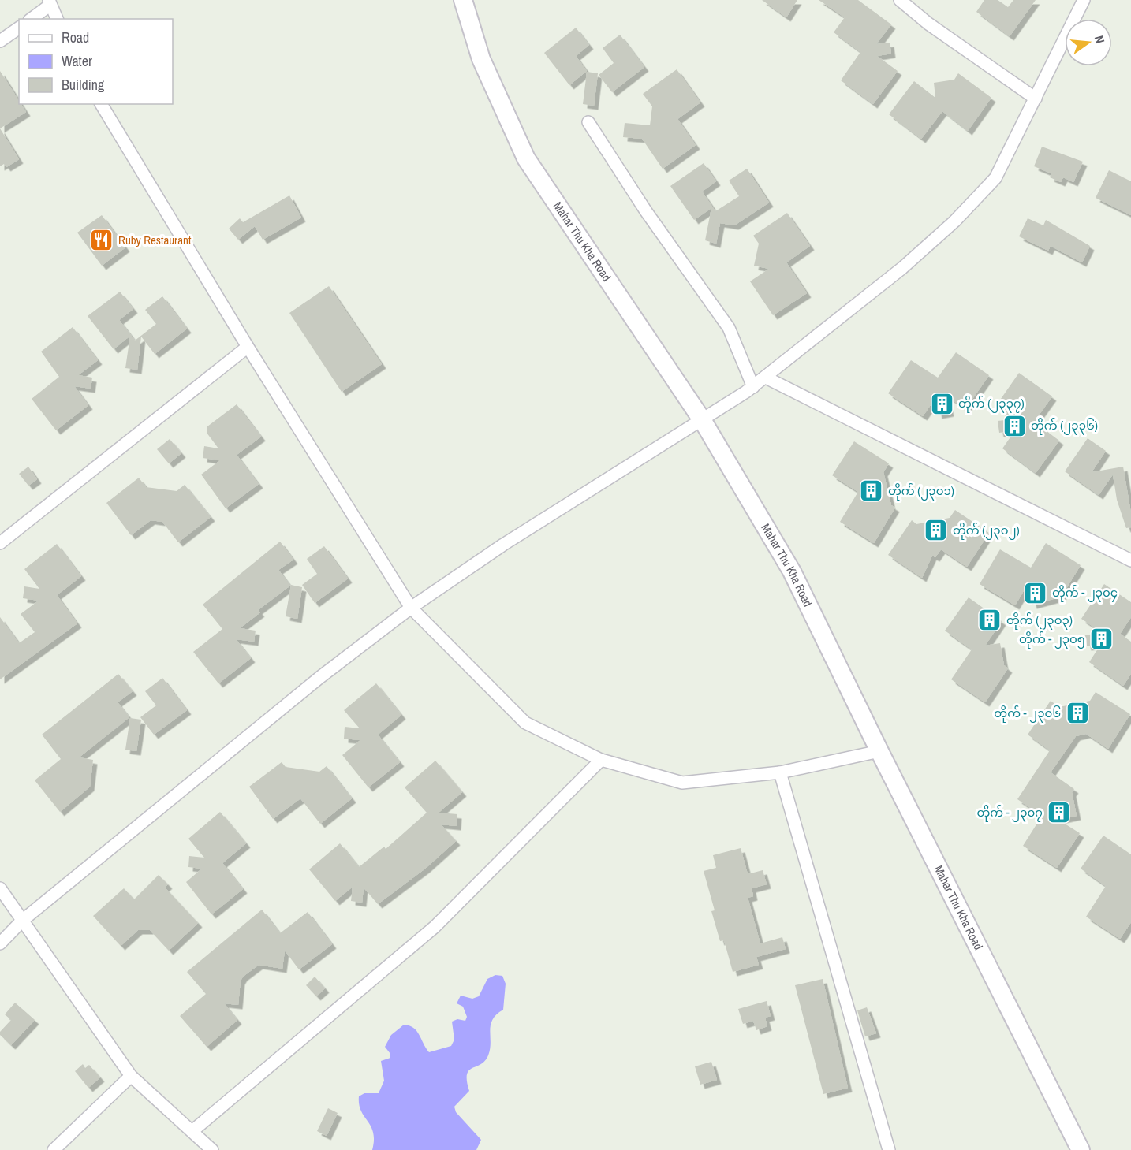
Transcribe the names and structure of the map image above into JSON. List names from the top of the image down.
{
  "streets": {
    "main road": ["Mahar Thu Kha Road"]
  },
  "places": {
    "restaurant": ["Ruby Restaurant"],
    "building": [
      "တိုက် (၂၃၃၇)",
      "တိုက် (၂၃၃၆)",
      "တိုက် (၂၃၀၁)",
      "တိုက် (၂၃၀၂)",
      "တိုက် - ၂၃၀၄",
      "တိုက် (၂၃၀၃)",
      "တိုက် - ၂၃၀၅",
      "တိုက် - ၂၃၀၆",
      "တိုက် - ၂၃၀၇"
    ]
  },
  "legend": ["Road", "Water", "Building"],
  "north": "right"
}
